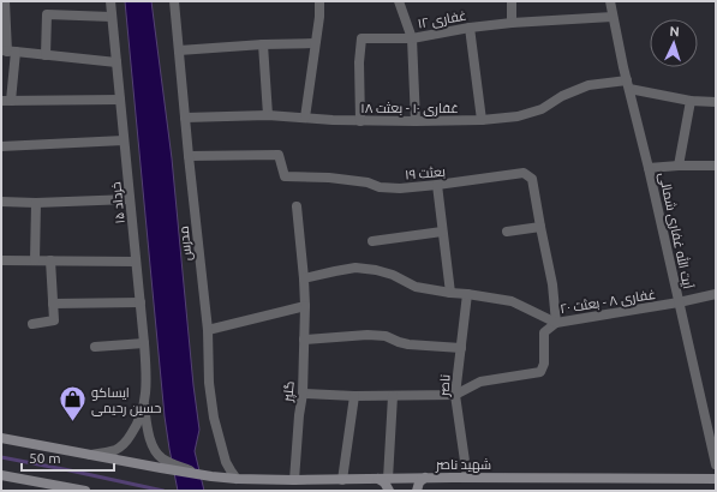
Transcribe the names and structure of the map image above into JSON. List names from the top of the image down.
{
  "streets": {
    "main road": ["شهید ناصر"],
    "street": [
      "غفاری ۱۲",
      "غفاری ۱۰ - بعثت ۱۸",
      "بعثت ۱۹",
      "۱۵ خرداد",
      "آیت الله غفاری شمالی",
      "مدرس",
      "غفاری ۸ - بعثت ۲۰",
      "ناصر",
      "گلپر"
    ]
  },
  "crossings": [
    ["غفاری ۱۲", "غفاری ۱۰ - بعثت ۱۸"],
    ["غفاری ۱۲", "آیت الله غفاری شمالی"],
    ["غفاری ۱۰ - بعثت ۱۸", "آیت الله غفاری شمالی"],
    ["غفاری ۱۰ - بعثت ۱۸", "مدرس"],
    ["بعثت ۱۹", "مدرس"],
    ["بعثت ۱۹", "غفاری ۸ - بعثت ۲۰"],
    ["آیت الله غفاری شمالی", "غفاری ۸ - بعثت ۲۰"],
    ["مدرس", "شهید ناصر"],
    ["غفاری ۸ - بعثت ۲۰", "ناصر"],
    ["ناصر", "شهید ناصر"],
    ["گلپر", "شهید ناصر"]
  ],
  "places": {
    "shop": ["ایساکو حسین رحیمی"]
  },
  "scale_bar": "50 m",
  "north": "top"
}
